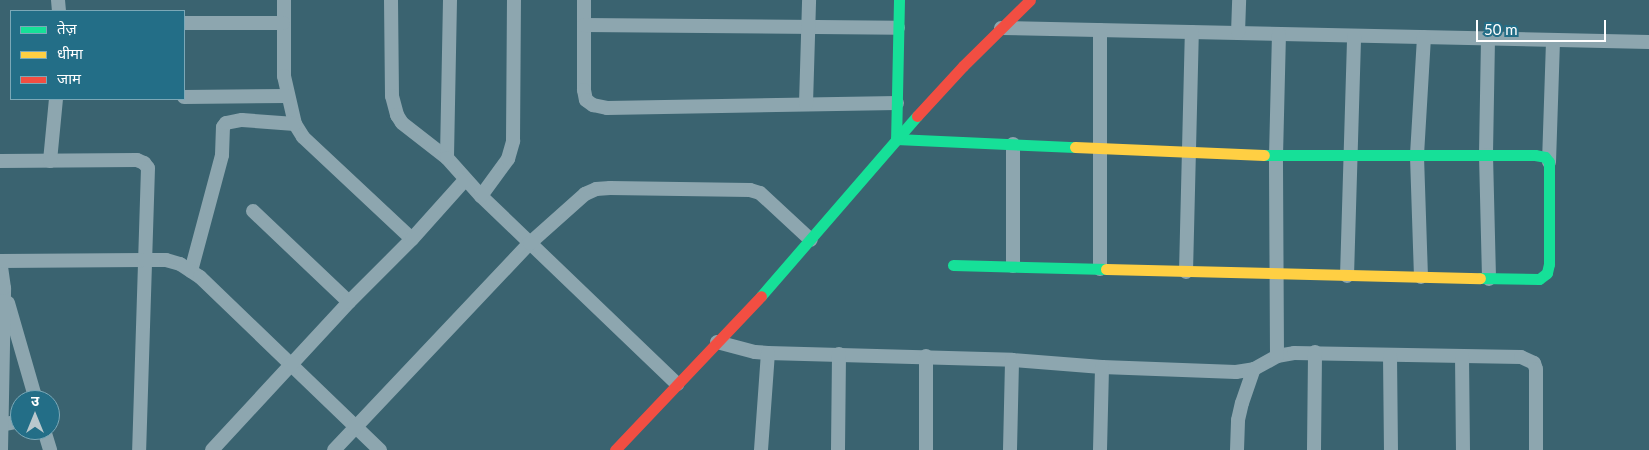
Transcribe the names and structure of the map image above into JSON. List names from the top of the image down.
{
  "legend": ["तेज़", "धीमा", "जाम"],
  "scale_bar": "50 m",
  "north": "top"
}
